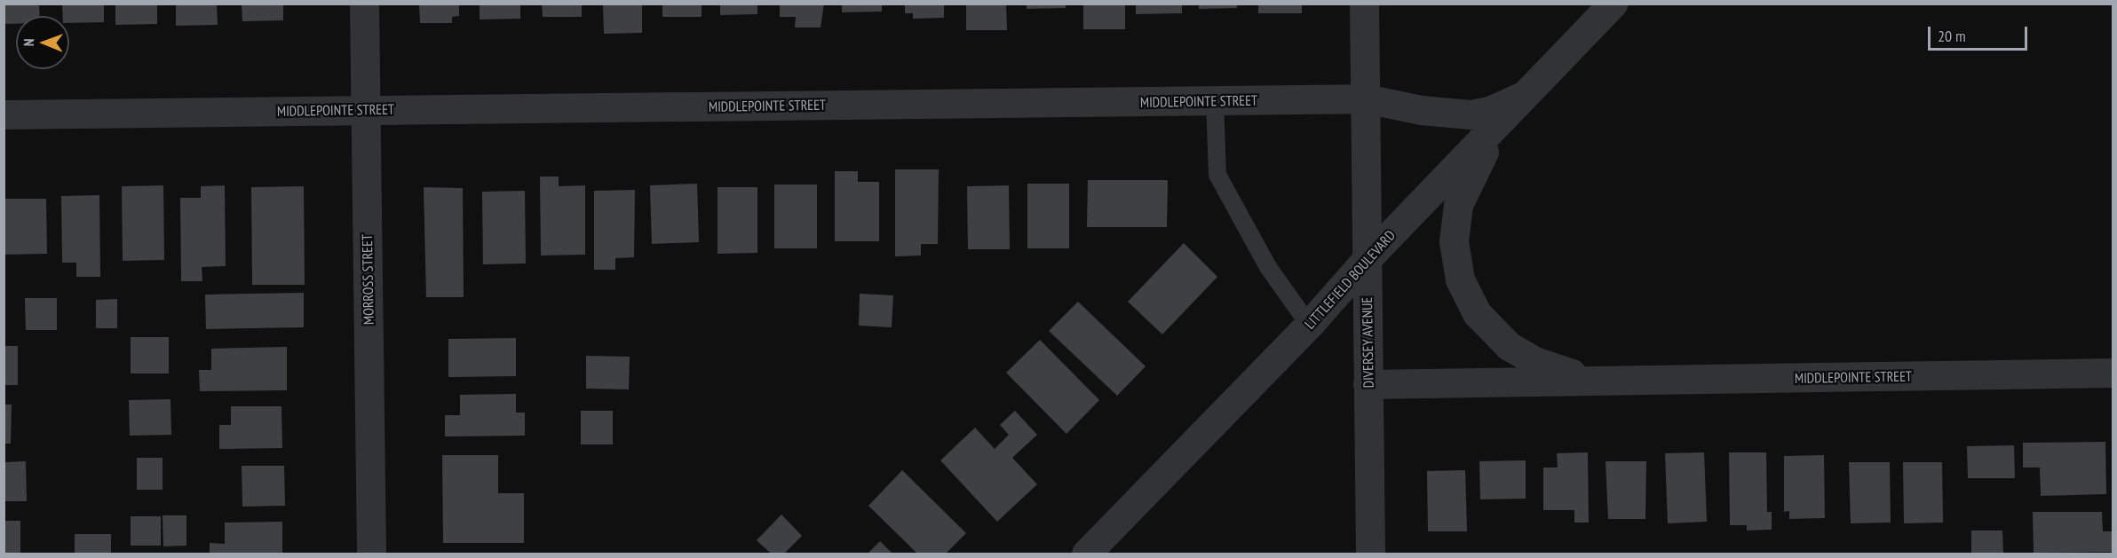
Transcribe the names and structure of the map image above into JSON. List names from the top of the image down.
{
  "streets": {
    "street": [
      "MIDDLEPOINTE STREET",
      "MORROSS STREET",
      "LITTLEFIELD BOULEVARD",
      "DIVERSEY AVENUE"
    ]
  },
  "crossings": [
    ["MIDDLEPOINTE STREET", "MORROSS STREET"],
    ["MIDDLEPOINTE STREET", "LITTLEFIELD BOULEVARD"],
    ["MIDDLEPOINTE STREET", "DIVERSEY AVENUE"],
    ["LITTLEFIELD BOULEVARD", "DIVERSEY AVENUE"]
  ],
  "scale_bar": "20 m",
  "north": "left"
}
